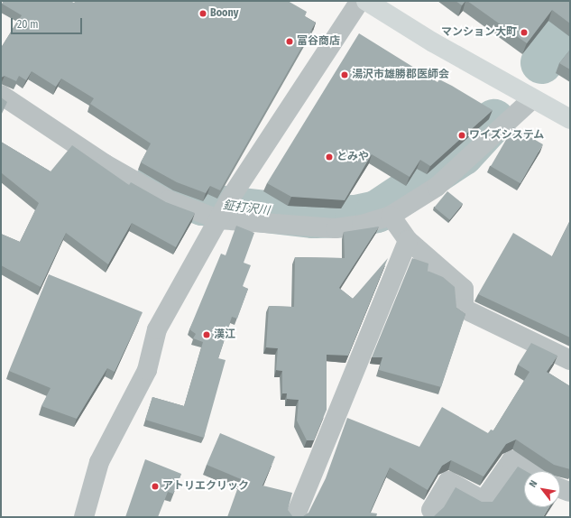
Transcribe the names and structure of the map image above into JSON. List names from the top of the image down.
{
  "water": ["鉦打沢川"],
  "places": [
    "Boony",
    "マンション大町",
    "富谷商店",
    "湯沢市雄勝郡医師会",
    "ワイズシステム",
    "とみや",
    "漢江",
    "アトリエクリック"
  ],
  "scale_bar": "20 m",
  "north": "top left"
}
